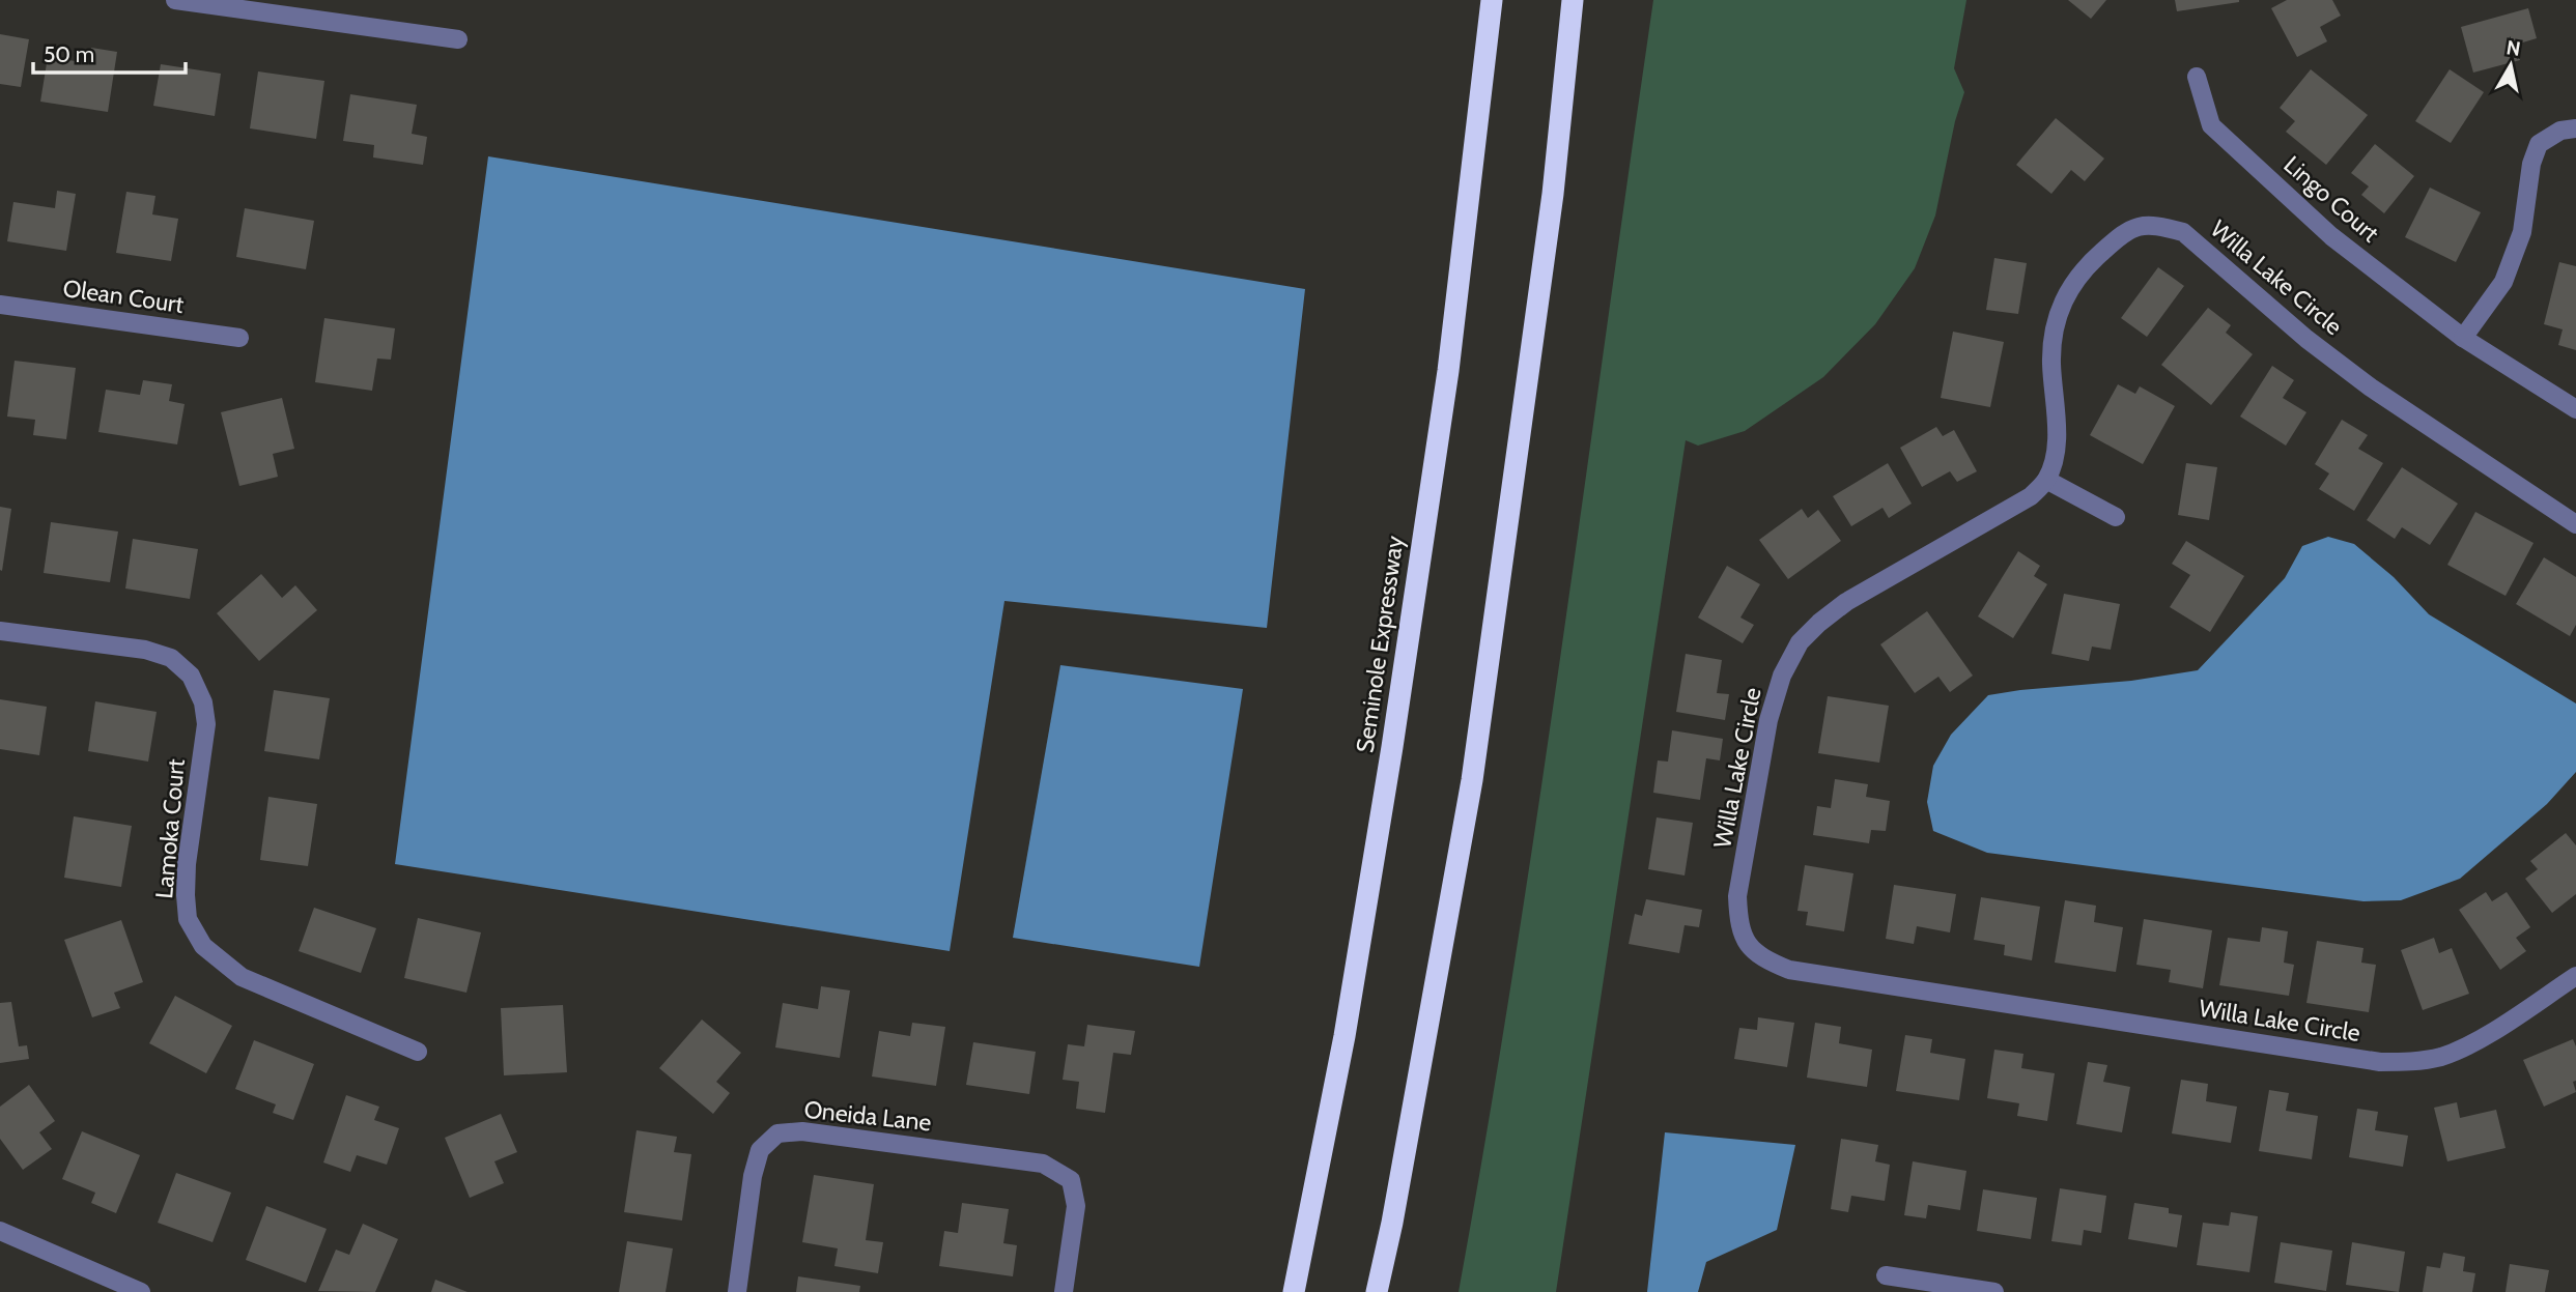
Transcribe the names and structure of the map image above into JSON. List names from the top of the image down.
{
  "streets": {
    "highway": ["Seminole Expressway"],
    "street": [
      "Lingo Court",
      "Willa Lake Circle",
      "Olean Court",
      "Lamoka Court",
      "Oneida Lane"
    ]
  },
  "scale_bar": "50 m",
  "north": "top"
}
